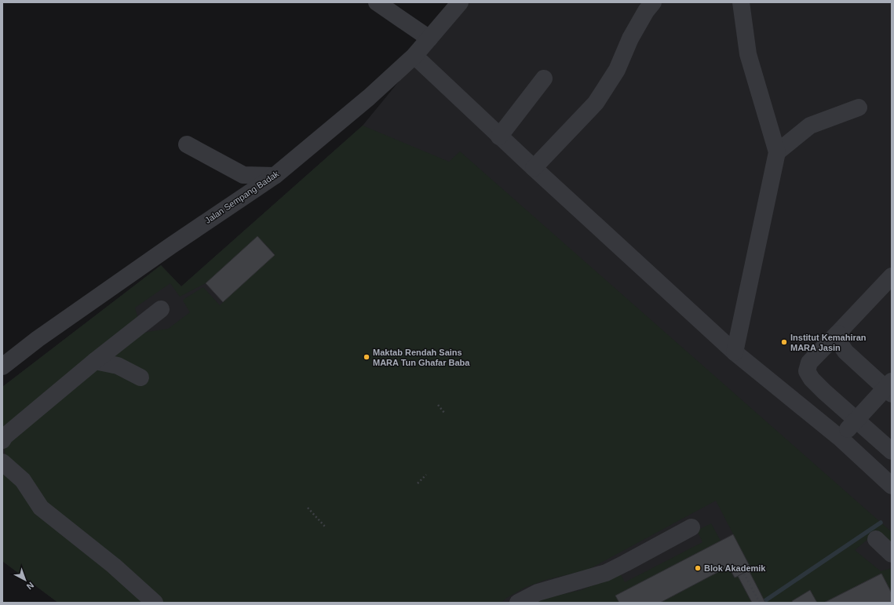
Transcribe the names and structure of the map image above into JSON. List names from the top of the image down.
{
  "streets": {
    "street": ["Jalan Sempang Badak"]
  },
  "places": ["Institut Kemahiran MARA Jasin", "Maktab Rendah Sains MARA Tun Ghafar Baba", "Blok Akademik"],
  "north": "bottom right"
}
